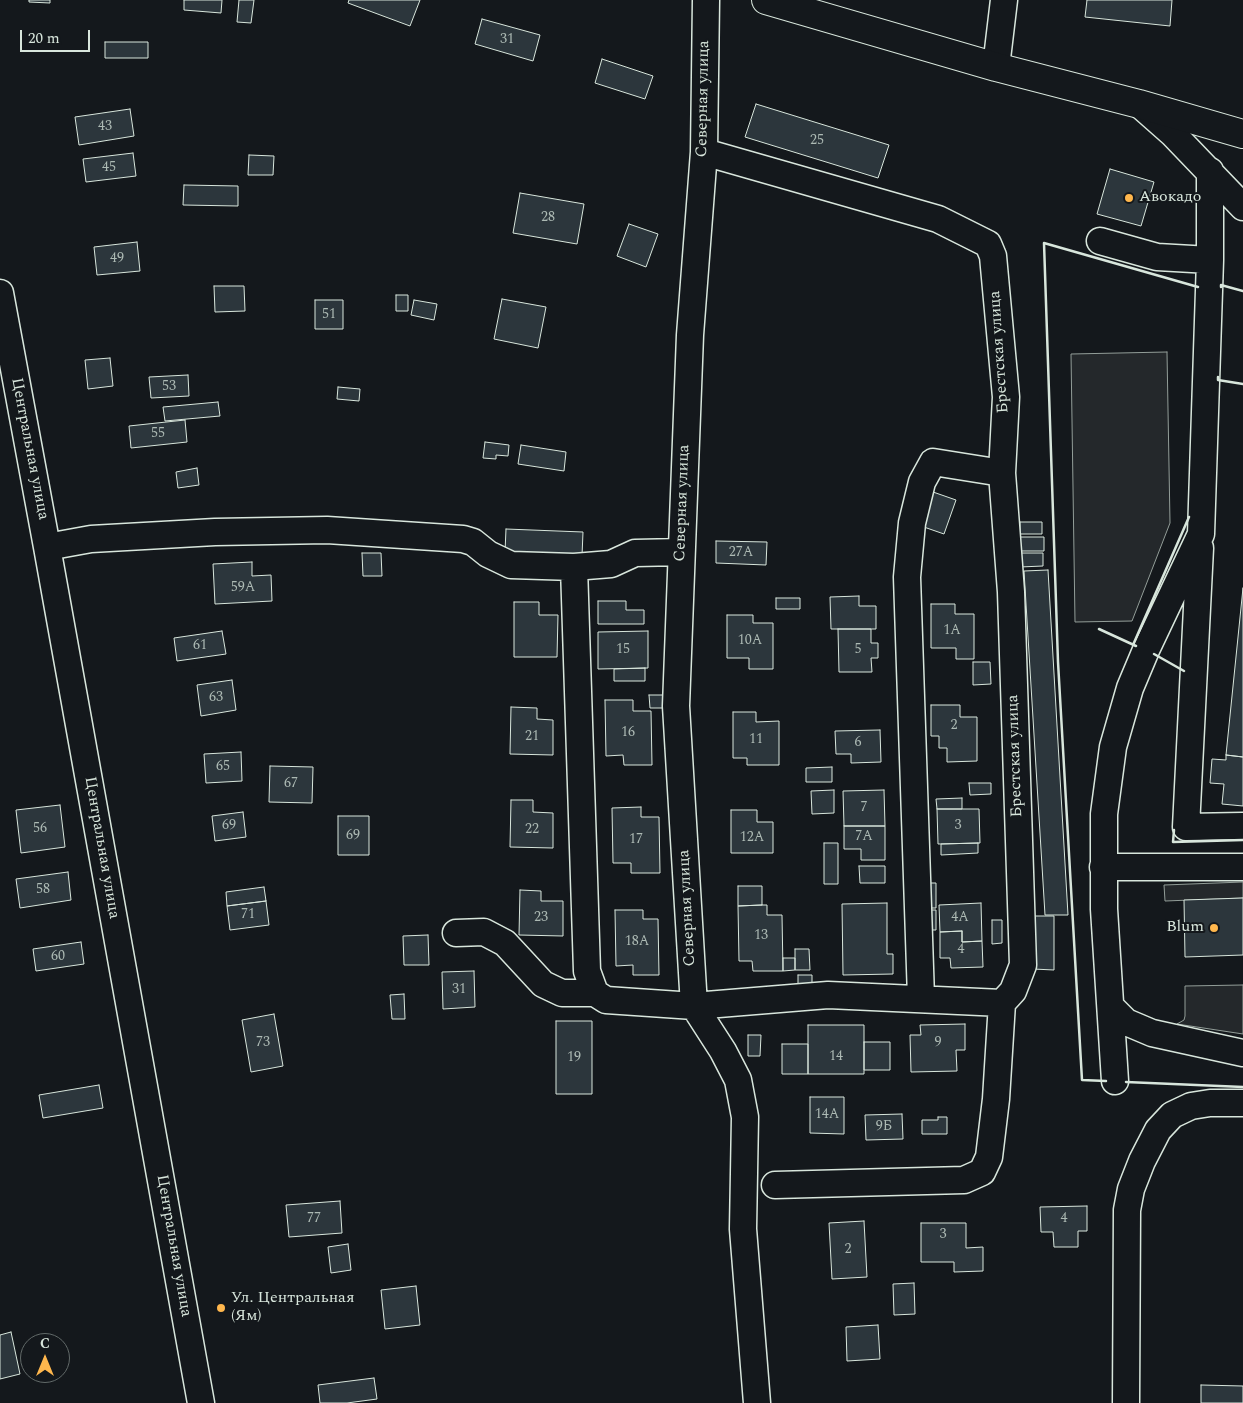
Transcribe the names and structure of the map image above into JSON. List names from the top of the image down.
{
  "streets": {
    "street": ["Северная улица", "Брестская улица", "Центральная улица"]
  },
  "crossings": [
    ["Северная улица", "Брестская улица"]
  ],
  "places": ["Авокадо", "Blum", "Ул. Центральная (Ям)"],
  "house_numbers": [
    "31",
    "43",
    "25",
    "45",
    "28",
    "49",
    "51",
    "53",
    "55",
    "27А",
    "59А",
    "1А",
    "10А",
    "61",
    "15",
    "5",
    "63",
    "2",
    "16",
    "21",
    "11",
    "6",
    "65",
    "67",
    "7",
    "69",
    "3",
    "56",
    "22",
    "69",
    "7А",
    "12А",
    "17",
    "58",
    "71",
    "23",
    "4А",
    "13",
    "18А",
    "4",
    "60",
    "31",
    "73",
    "9",
    "14",
    "19",
    "14А",
    "9Б",
    "77",
    "4",
    "3",
    "2"
  ],
  "scale_bar": "20 m",
  "north": "top"
}
